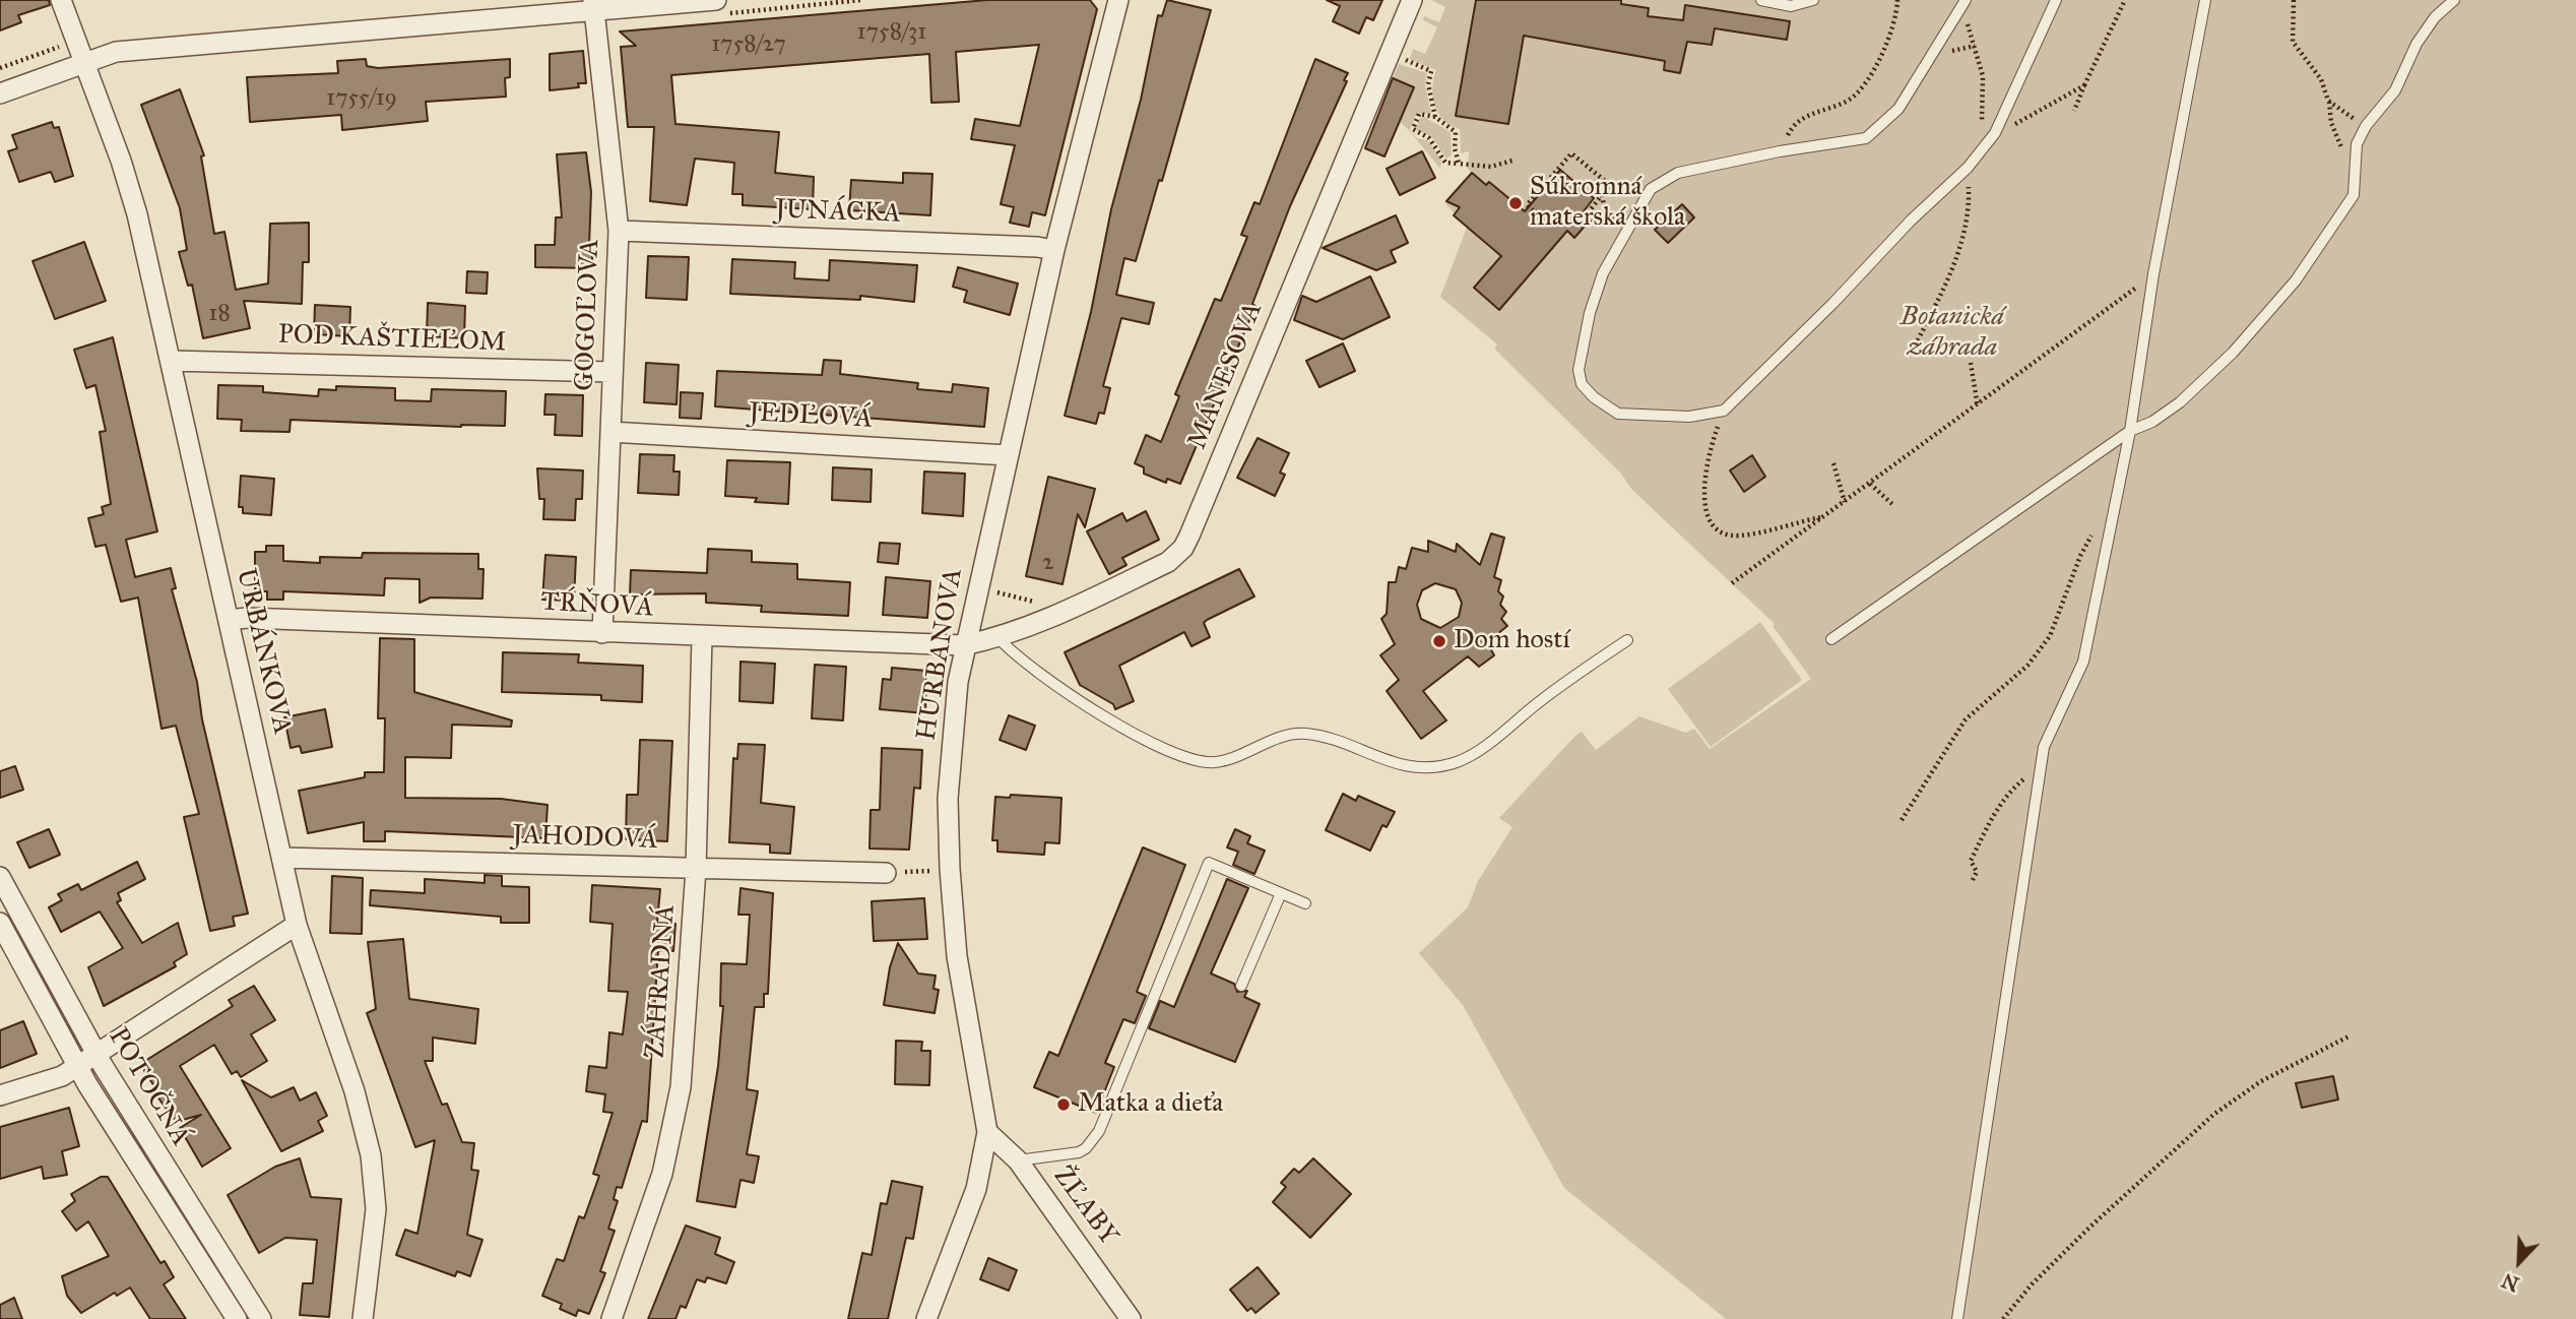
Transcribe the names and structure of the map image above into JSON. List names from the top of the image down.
{
  "streets": {
    "street": [
      "JUNÁCKA",
      "GOGOĽOVA",
      "POD KAŠTIEĽOM",
      "MÁNESOVA",
      "JEDĽOVÁ",
      "TŔŇOVÁ",
      "URBÁNKOVA",
      "HURBANOVA",
      "JAHODOVÁ",
      "ZÁHRADNÁ",
      "POTOČNÁ",
      "ŽĽABY"
    ]
  },
  "crossings": [
    ["JUNÁCKA", "GOGOĽOVA"],
    ["JUNÁCKA", "HURBANOVA"],
    ["GOGOĽOVA", "POD KAŠTIEĽOM"],
    ["GOGOĽOVA", "JEDĽOVÁ"],
    ["GOGOĽOVA", "TŔŇOVÁ"],
    ["POD KAŠTIEĽOM", "URBÁNKOVA"],
    ["MÁNESOVA", "TŔŇOVÁ"],
    ["MÁNESOVA", "HURBANOVA"],
    ["JEDĽOVÁ", "HURBANOVA"],
    ["TŔŇOVÁ", "URBÁNKOVA"],
    ["TŔŇOVÁ", "HURBANOVA"],
    ["TŔŇOVÁ", "ZÁHRADNÁ"],
    ["URBÁNKOVA", "JAHODOVÁ"],
    ["HURBANOVA", "ŽĽABY"],
    ["JAHODOVÁ", "ZÁHRADNÁ"]
  ],
  "parks": ["Botanická záhrada"],
  "places": ["Súkromná materská škola", "Dom hostí", "Matka a dieťa"],
  "house_numbers": [
    "1758/31",
    "1758/27",
    "1755/19",
    "18",
    "2"
  ],
  "north": "bottom left"
}
